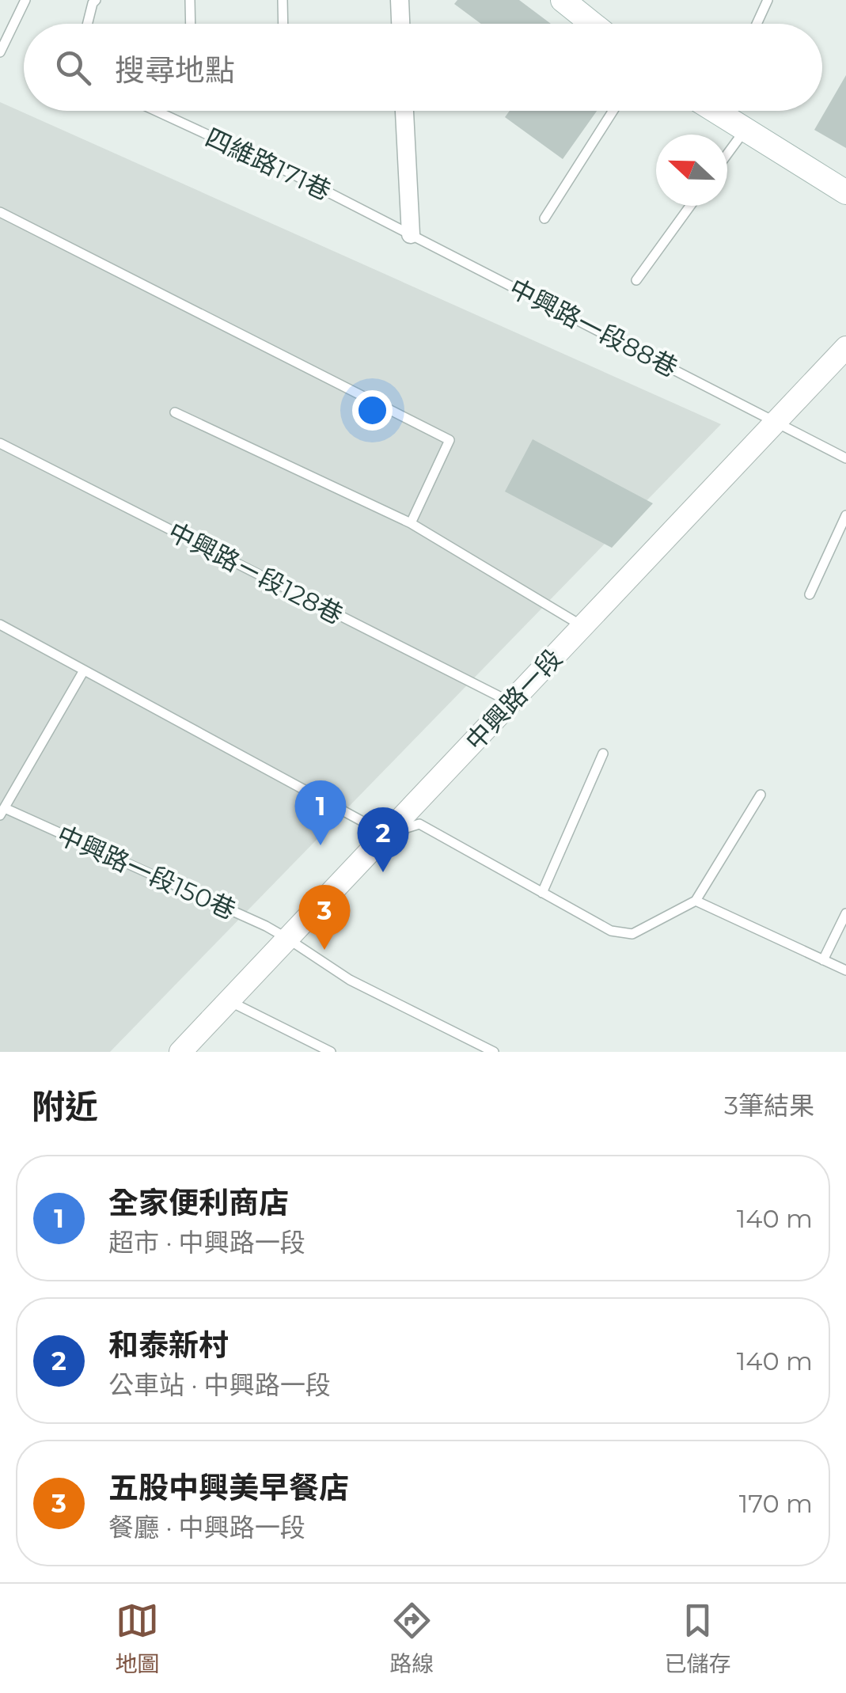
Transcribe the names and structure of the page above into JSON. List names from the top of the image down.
{
  "streets": {
    "street": ["中興路一段"],
    "lane": [
      "四維路171巷",
      "中興路一段88巷",
      "中興路ㄧ段128巷",
      "中興路一段150巷"
    ]
  },
  "crossings": [
    ["四維路171巷", "中興路一段88巷"],
    ["中興路一段88巷", "中興路一段"],
    ["中興路ㄧ段128巷", "中興路一段"],
    ["中興路一段", "中興路一段150巷"]
  ],
  "north": "left",
  "page": {
    "search": "搜尋地點",
    "pins": ["1", "2", "3"],
    "heading": ["附近", "3筆結果"],
    "list": [
      {
        "mark": "1",
        "name": "全家便利商店",
        "note": "超市 · 中興路一段",
        "value": "140 m"
      },
      {
        "mark": "2",
        "name": "和泰新村",
        "note": "公車站 · 中興路一段",
        "value": "140 m"
      },
      {
        "mark": "3",
        "name": "五股中興美早餐店",
        "note": "餐廳 · 中興路一段",
        "value": "170 m"
      }
    ],
    "nav": ["地圖", "路線", "已儲存"]
  }
}
